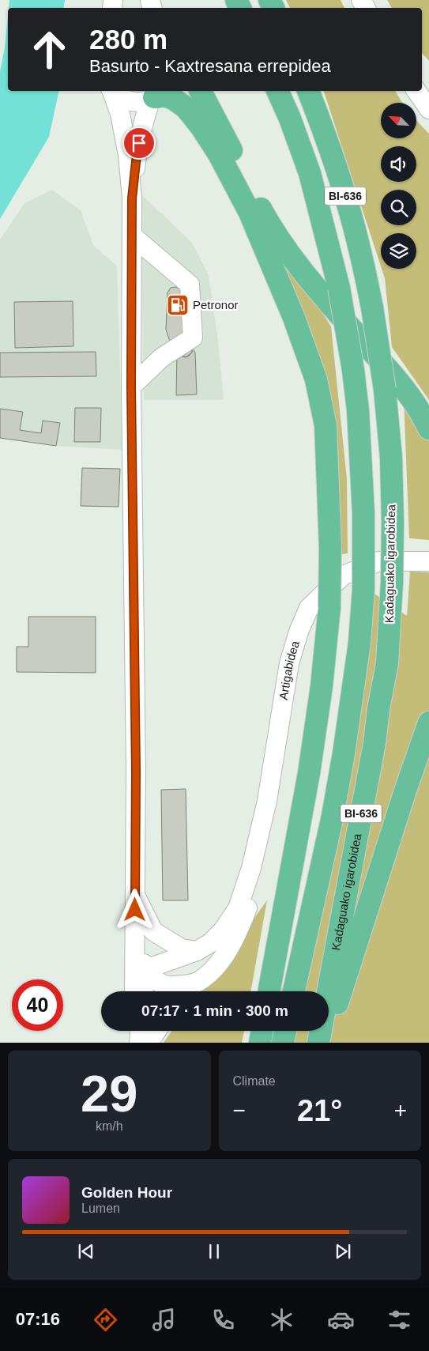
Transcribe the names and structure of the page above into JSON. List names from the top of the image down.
{
  "streets": {
    "highway": ["BI-636", "Kadaguako igarobidea"],
    "street": ["Artigabidea"]
  },
  "places": {
    "fuel station": ["Petronor"]
  },
  "north": "top left",
  "page": {
    "turn": ["280 m", "Basurto - Kaxtresana errepidea"],
    "limit": "40",
    "trip": "07:17 · 1 min · 300 m",
    "tile": [
      ["29", "km/h"],
      "Climate"
    ],
    "heat": ["−", "21°", "+"],
    "song": ["Golden Hour", "Lumen"],
    "tabs": "07:16"
  }
}
